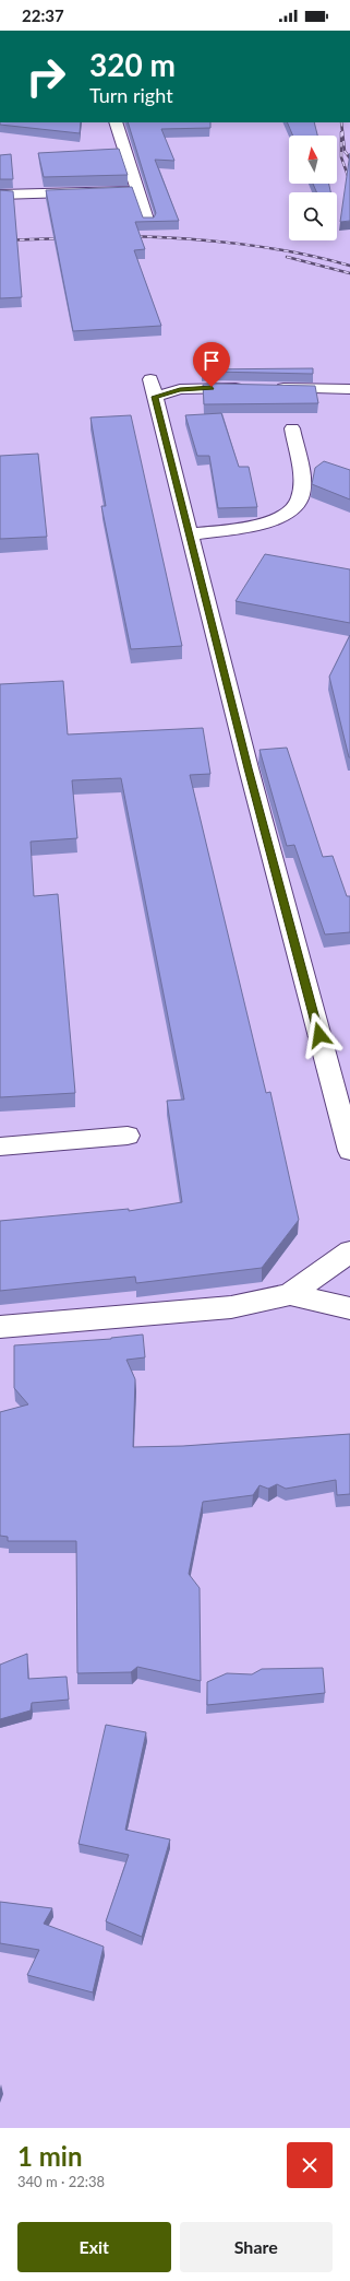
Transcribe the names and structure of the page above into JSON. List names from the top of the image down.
{
  "north": "top",
  "page": {
    "status": "22:37",
    "turn": ["320 m", "Turn right"],
    "heading": ["1 min", "340 m · 22:38"],
    "buttons": ["Exit", "Share"]
  }
}
